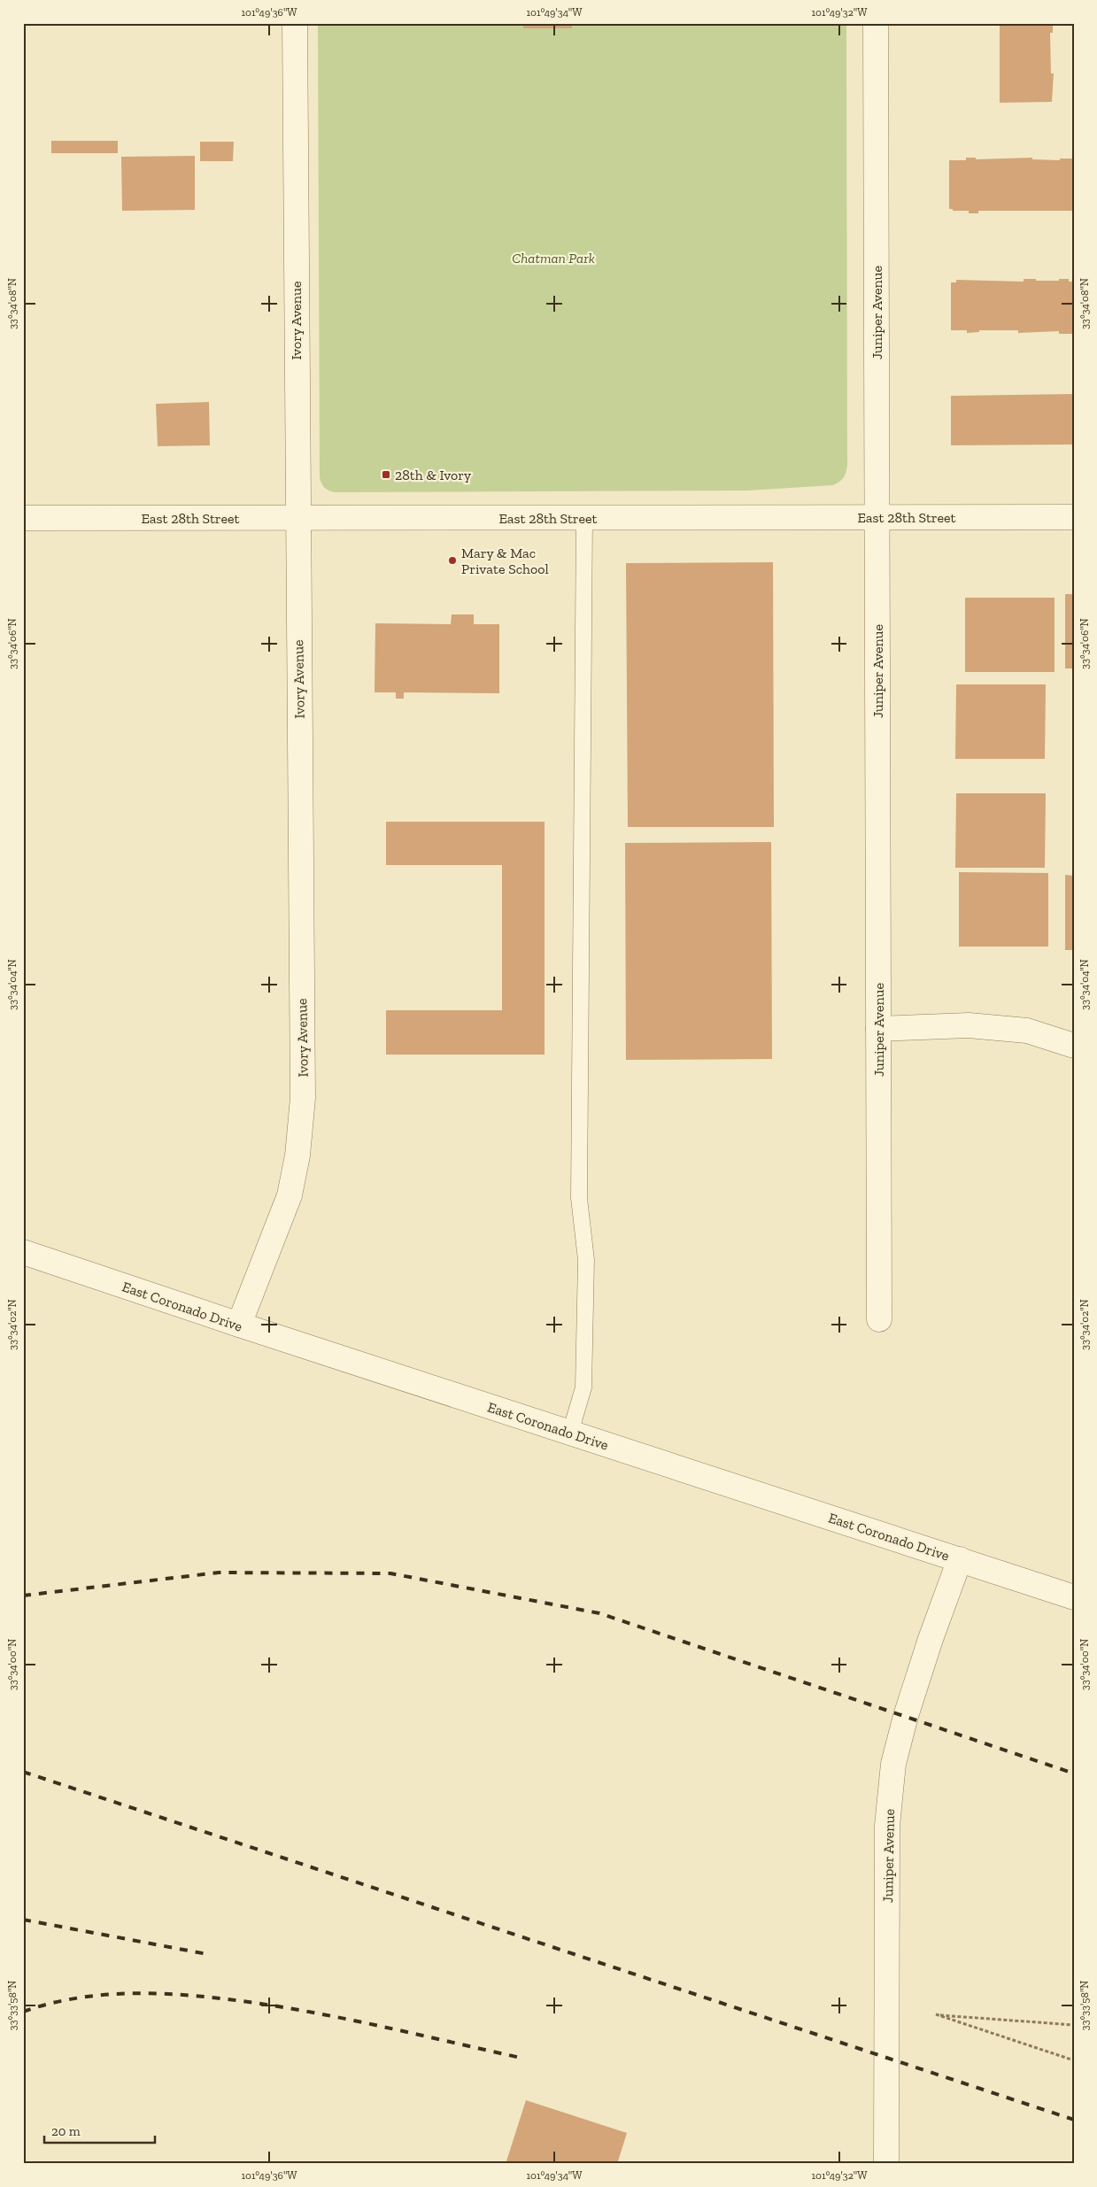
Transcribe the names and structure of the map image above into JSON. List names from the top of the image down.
{
  "streets": {
    "street": [
      "Juniper Avenue",
      "Ivory Avenue",
      "East 28th Street",
      "East Coronado Drive"
    ]
  },
  "crossings": [
    ["Juniper Avenue", "East 28th Street"],
    ["Juniper Avenue", "East Coronado Drive"],
    ["Ivory Avenue", "East 28th Street"],
    ["Ivory Avenue", "East Coronado Drive"]
  ],
  "parks": ["Chatman Park"],
  "places": {
    "transit": ["28th & Ivory"],
    "other": ["Mary & Mac Private School"]
  },
  "scale_bar": "20 m",
  "coordinates": [
    "101°49'36\"W",
    "101°49'34\"W",
    "101°49'32\"W",
    "33°34'08\"N",
    "33°34'06\"N",
    "33°34'04\"N",
    "33°34'02\"N",
    "33°34'00\"N",
    "33°33'58\"N"
  ]
}
